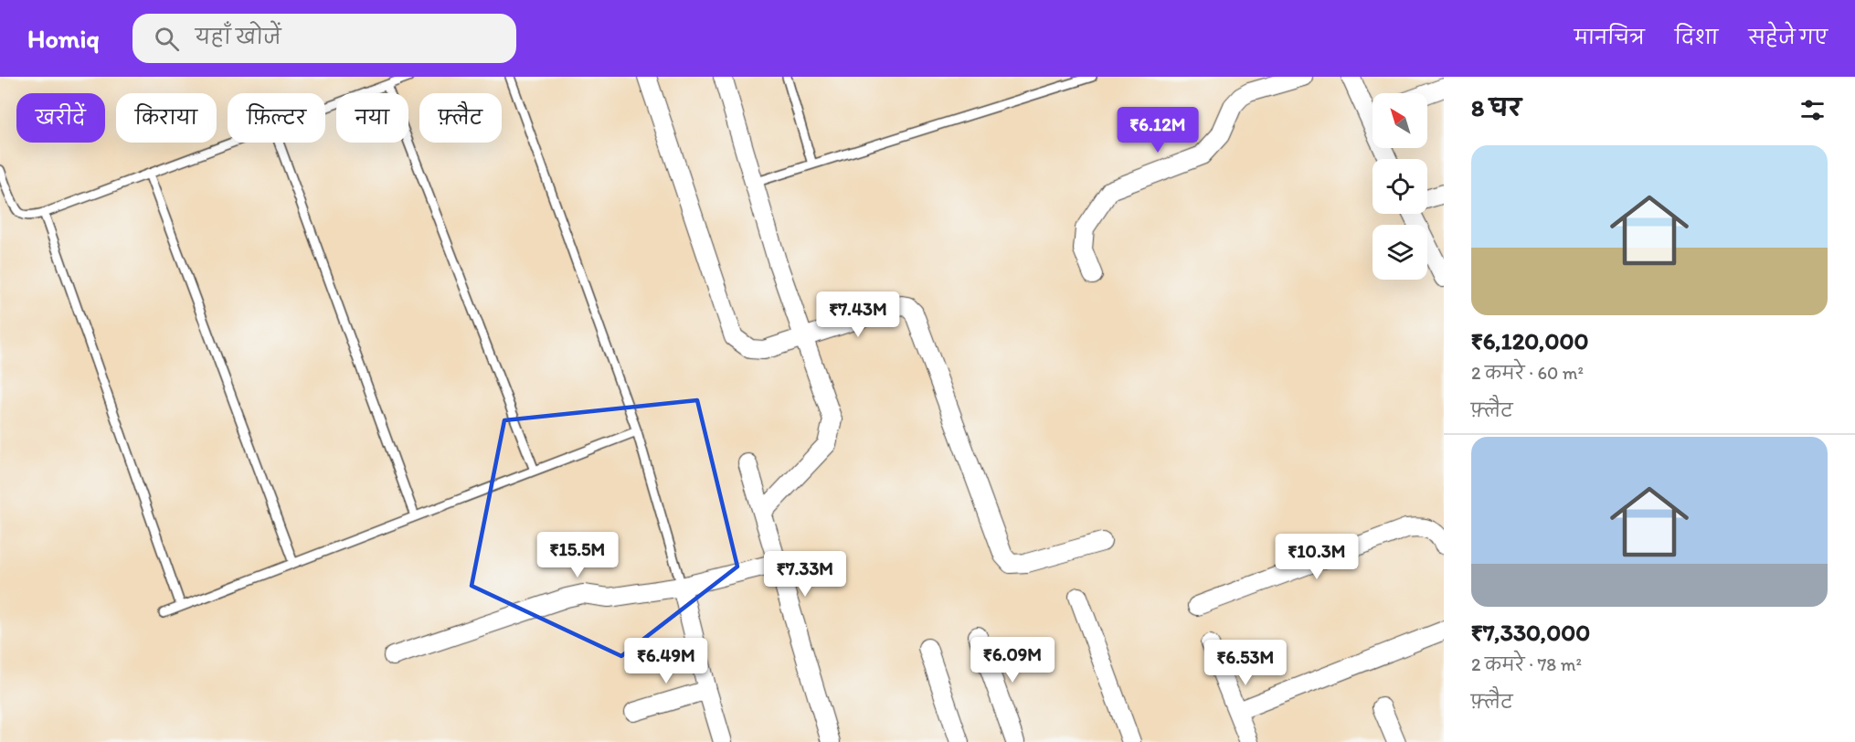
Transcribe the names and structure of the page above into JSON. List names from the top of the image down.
{
  "north": "top left",
  "page": {
    "header": "Homiq",
    "search": "यहाँ खोजें",
    "nav": ["मानचित्र", "दिशा", "सहेजे गए"],
    "heading": "8 घर",
    "chip": [
      "खरीदें",
      "किराया",
      "फ़िल्टर",
      "नया",
      "फ़्लैट"
    ],
    "price": [
      "₹6.12M",
      "₹7.43M",
      "₹15.5M",
      "₹10.3M",
      "₹7.33M",
      "₹6.09M",
      "₹6.49M",
      "₹6.53M"
    ],
    "list": [
      {
        "name": "₹6,120,000",
        "note": "2 कमरे · 60 m² · फ़्लैट"
      },
      {
        "name": "₹7,330,000",
        "note": "2 कमरे · 78 m² · फ़्लैट"
      }
    ]
  }
}
